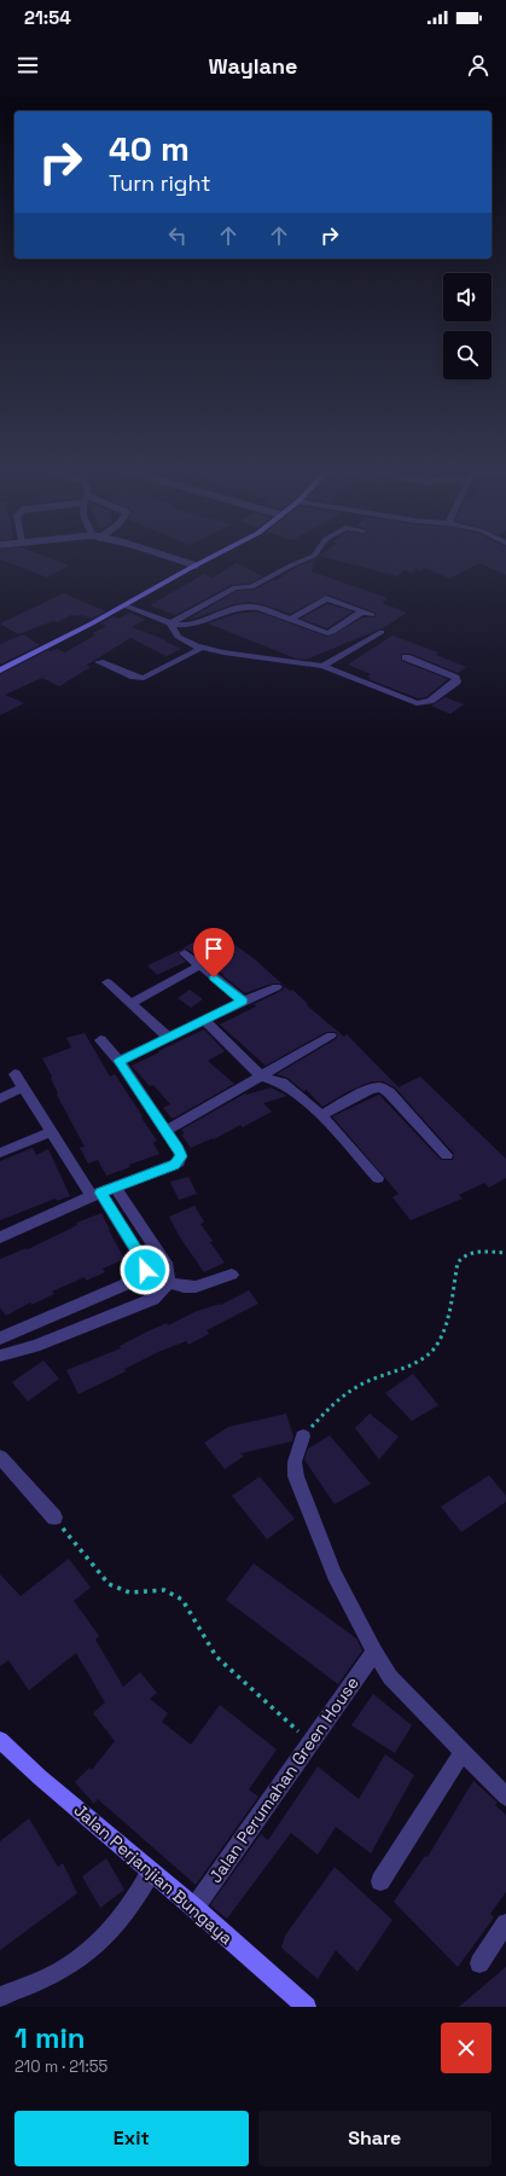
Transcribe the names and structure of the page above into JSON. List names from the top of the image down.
{
  "streets": {
    "main road": ["Jalan Perjanjian Bungaya"],
    "street": ["Jalan Perumahan Green House"]
  },
  "crossings": [
    ["Jalan Perumahan Green House", "Jalan Perjanjian Bungaya"]
  ],
  "page": {
    "status": "21:54",
    "header": "Waylane",
    "turn": ["40 m", "Turn right"],
    "heading": ["1 min", "210 m · 21:55"],
    "buttons": ["Exit", "Share"]
  }
}
